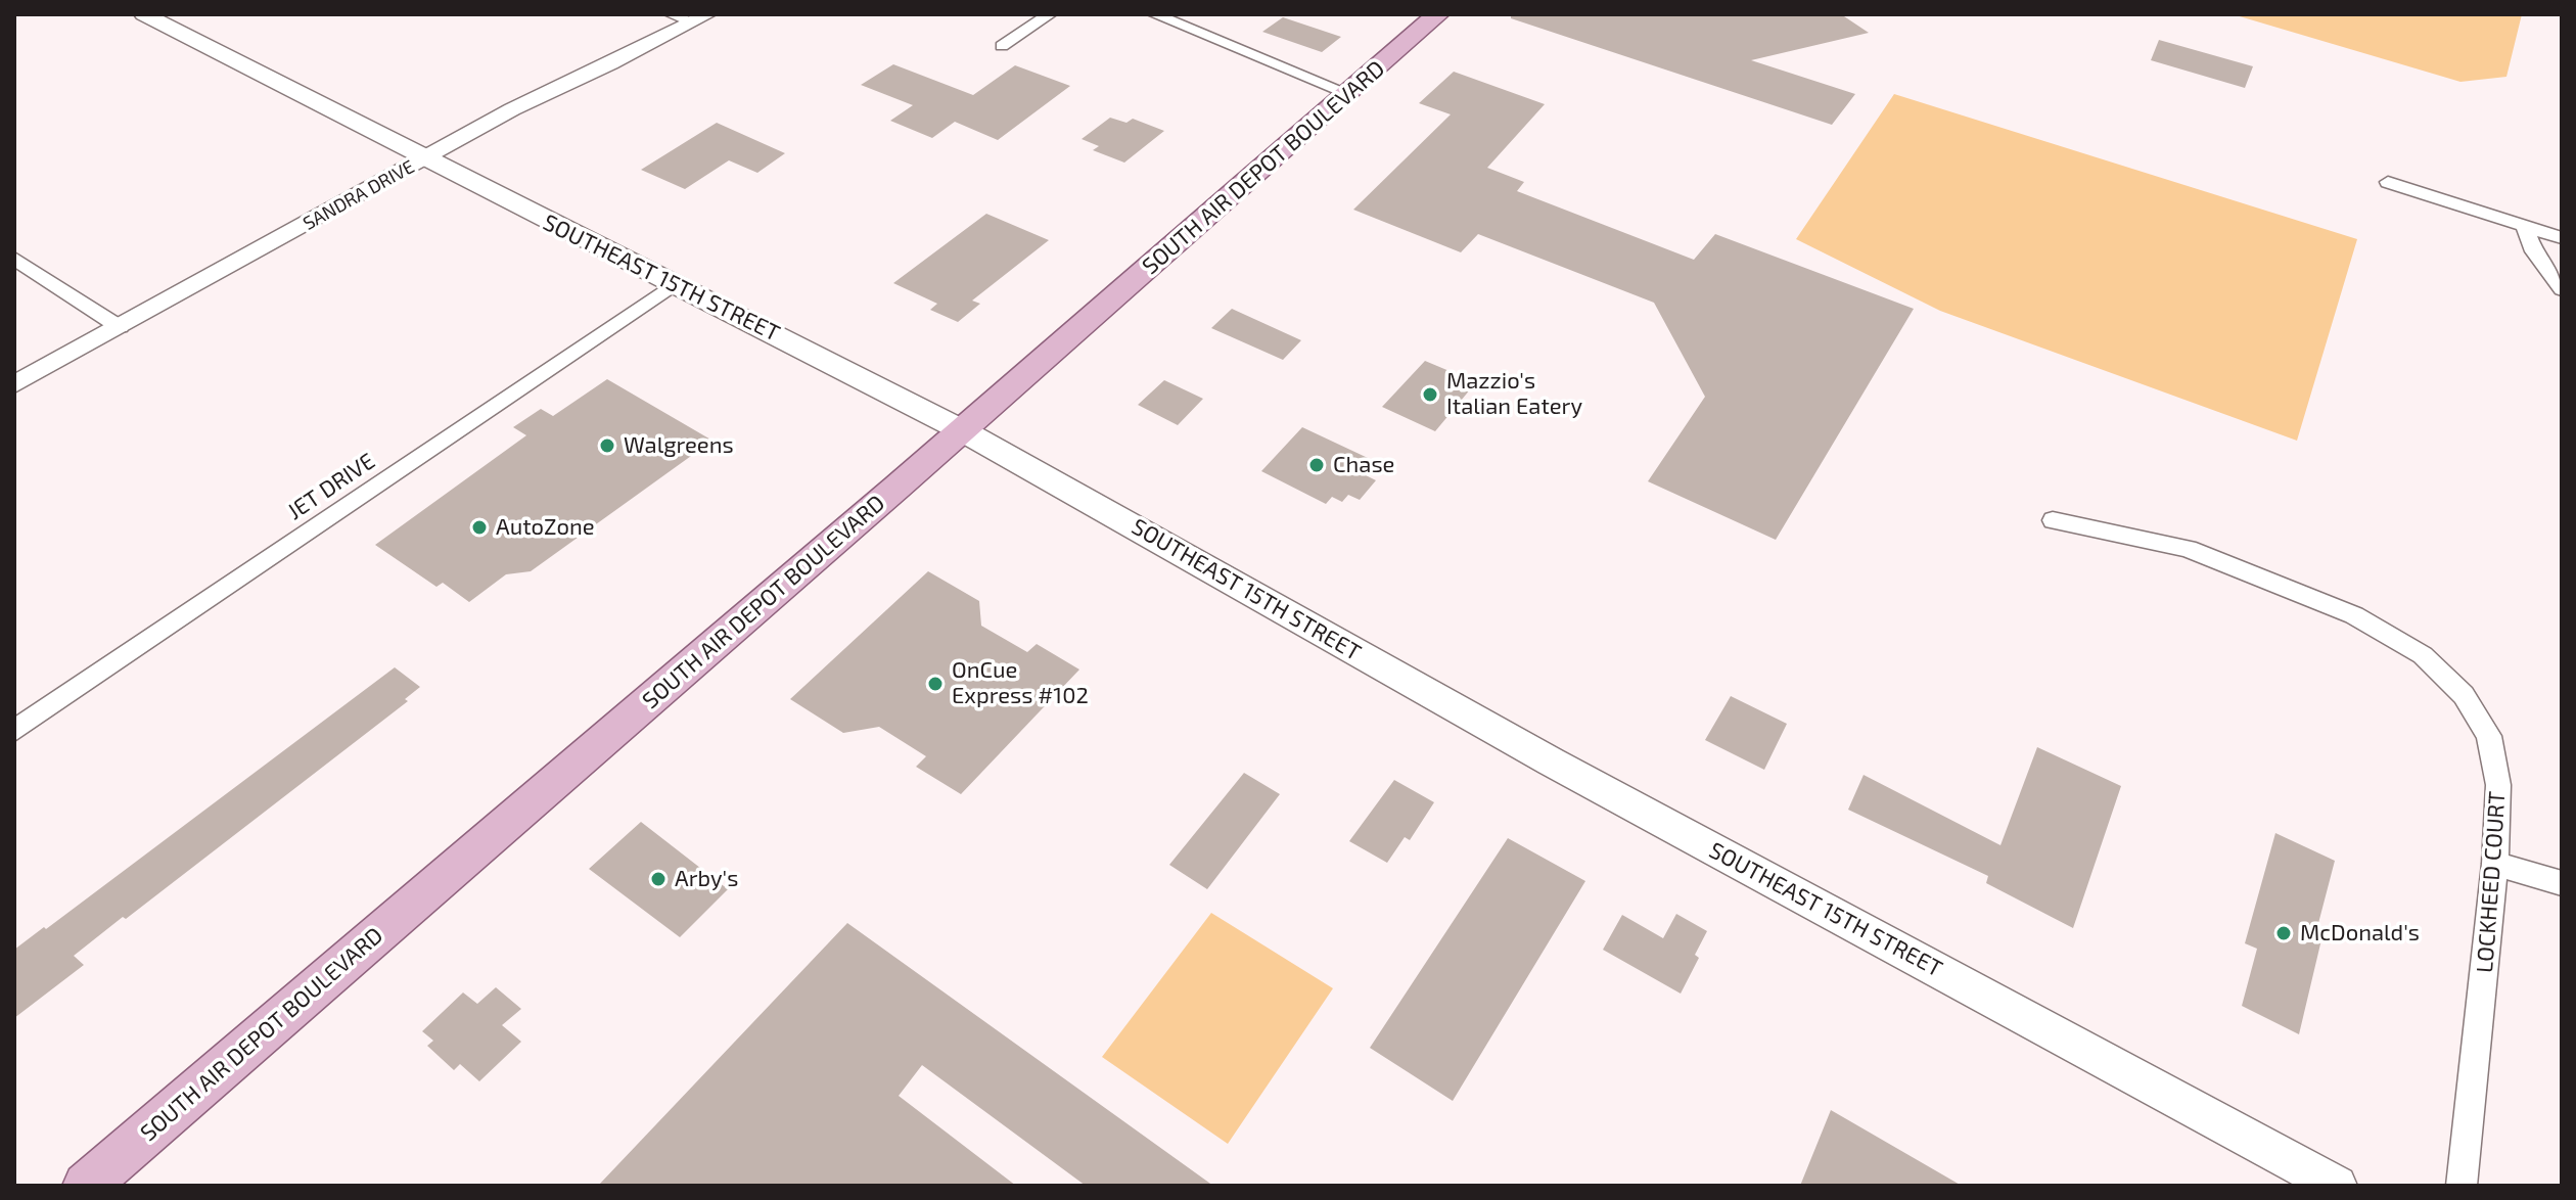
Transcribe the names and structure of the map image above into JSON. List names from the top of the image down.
{
  "streets": {
    "main road": ["SOUTH AIR DEPOT BOULEVARD", "SOUTHEAST 15TH STREET"],
    "street": ["SANDRA DRIVE", "JET DRIVE", "LOCKHEED COURT"]
  },
  "crossings": [
    ["SOUTH AIR DEPOT BOULEVARD", "SOUTHEAST 15TH STREET"],
    ["SANDRA DRIVE", "SOUTHEAST 15TH STREET"],
    ["SOUTHEAST 15TH STREET", "JET DRIVE"]
  ],
  "places": [
    "Mazzio's Italian Eatery",
    "Walgreens",
    "Chase",
    "AutoZone",
    "OnCue Express #102",
    "Arby's",
    "McDonald's"
  ]
}
